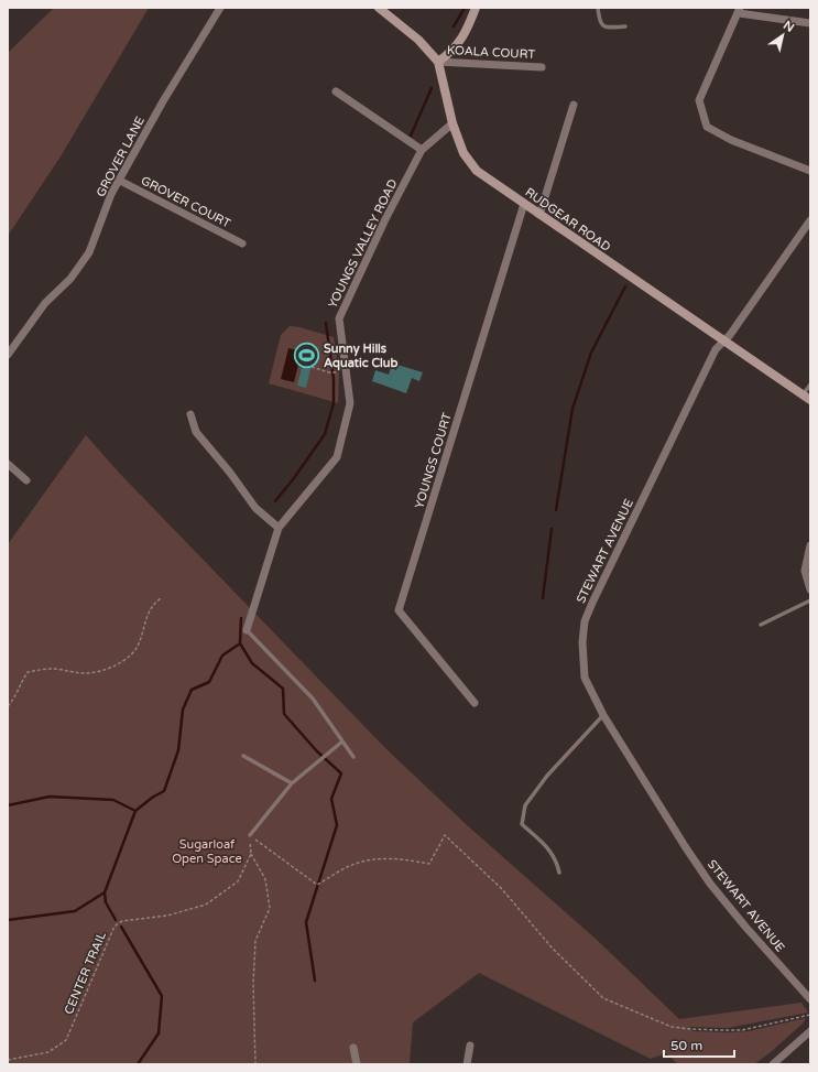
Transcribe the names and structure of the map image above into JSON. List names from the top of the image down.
{
  "streets": {
    "street": [
      "KOALA COURT",
      "GROVER LANE",
      "GROVER COURT",
      "RUDGEAR ROAD",
      "YOUNGS VALLEY ROAD",
      "YOUNGS COURT",
      "STEWART AVENUE"
    ],
    "path": ["CENTER TRAIL"]
  },
  "crossings": [
    ["KOALA COURT", "RUDGEAR ROAD"],
    ["GROVER LANE", "GROVER COURT"],
    ["RUDGEAR ROAD", "YOUNGS VALLEY ROAD"],
    ["RUDGEAR ROAD", "YOUNGS COURT"],
    ["RUDGEAR ROAD", "STEWART AVENUE"]
  ],
  "parks": ["Sugarloaf Open Space"],
  "places": {
    "sports": ["Sunny Hills Aquatic Club"]
  },
  "scale_bar": "50 m",
  "north": "top right"
}
